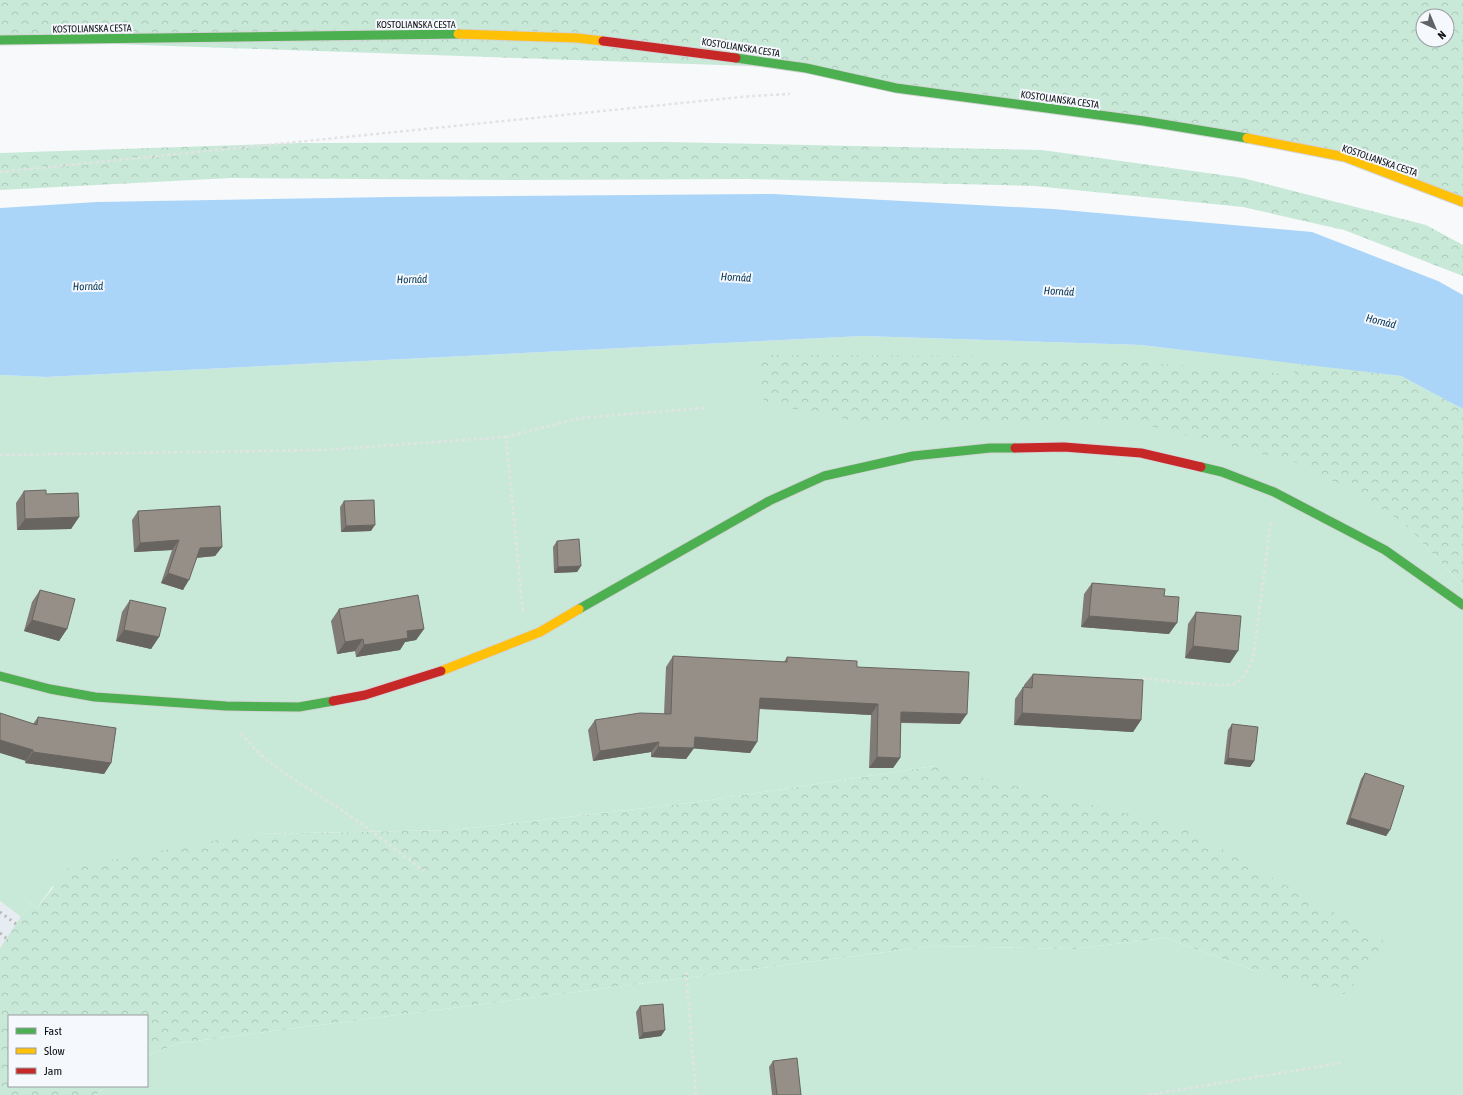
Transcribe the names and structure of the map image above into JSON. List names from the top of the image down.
{
  "streets": {
    "street": ["KOSTOLIANSKA CESTA"]
  },
  "water": ["Hornád"],
  "legend": ["Fast", "Slow", "Jam"],
  "north": "bottom right"
}
